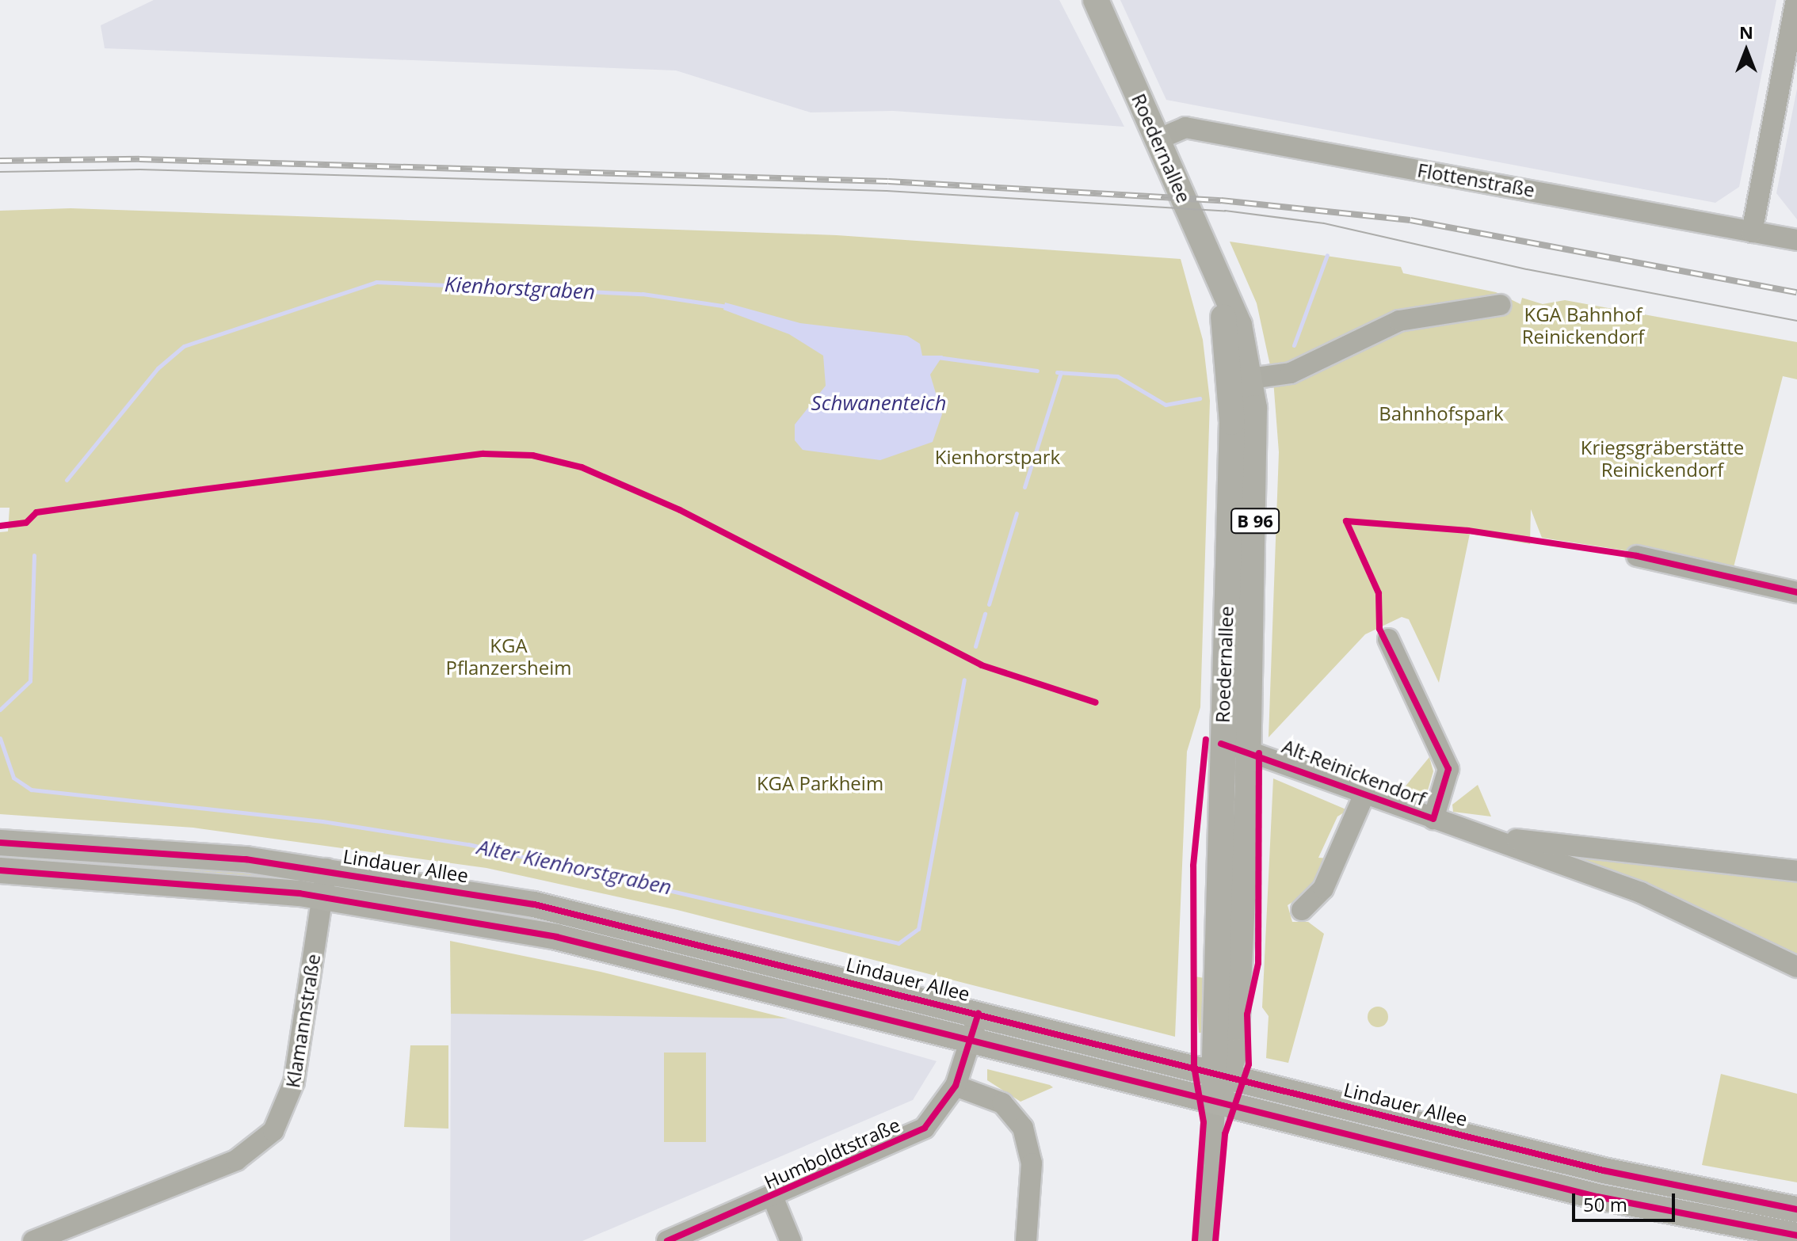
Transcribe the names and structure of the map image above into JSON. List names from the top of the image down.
{
  "streets": {
    "main road": ["Roedernallee", "B 96", "Lindauer Allee"],
    "street": [
      "Flottenstraße",
      "Alt-Reinickendorf",
      "Klamannstraße",
      "Humboldtstraße"
    ]
  },
  "crossings": [
    ["Roedernallee", "Flottenstraße"],
    ["Roedernallee", "B 96"],
    ["Roedernallee", "Alt-Reinickendorf"],
    ["Roedernallee", "Lindauer Allee"],
    ["B 96", "Lindauer Allee"],
    ["Lindauer Allee", "Klamannstraße"],
    ["Lindauer Allee", "Humboldtstraße"]
  ],
  "water": ["Kienhorstgraben", "Schwanenteich", "Alter Kienhorstgraben"],
  "parks": [
    "KGA Bahnhof Reinickendorf",
    "Bahnhofspark",
    "Kriegsgräberstätte Reinickendorf",
    "Kienhorstpark",
    "KGA Pflanzersheim",
    "KGA Parkheim"
  ],
  "scale_bar": "50 m",
  "north": "top"
}
